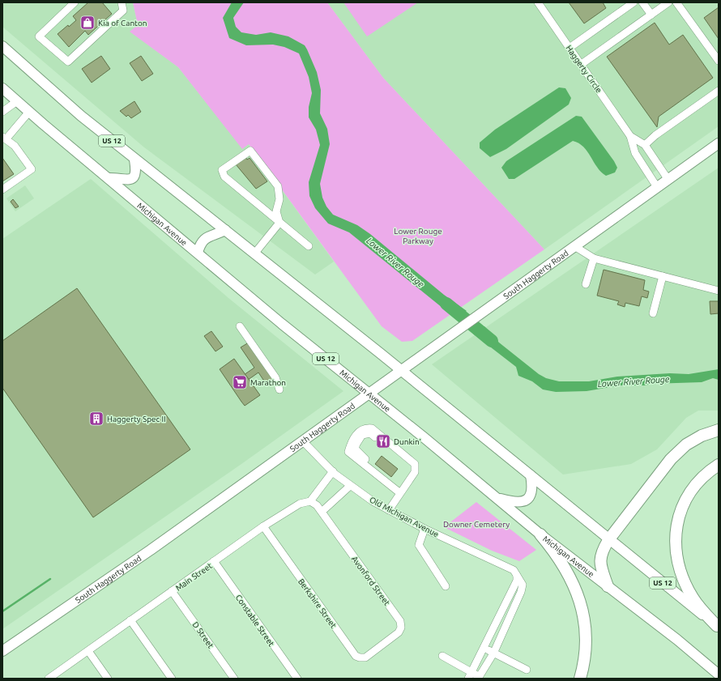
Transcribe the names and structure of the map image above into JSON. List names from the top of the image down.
{
  "streets": {
    "main road": ["US 12", "Michigan Avenue", "South Haggerty Road"],
    "street": [
      "Haggerty Circle",
      "Old Michigan Avenue",
      "Main Street",
      "Avonford Street",
      "Berkshire Street",
      "Constable Street",
      "D Street"
    ]
  },
  "crossings": [
    ["Haggerty Circle", "South Haggerty Road"],
    ["US 12", "South Haggerty Road"],
    ["Michigan Avenue", "South Haggerty Road"],
    ["South Haggerty Road", "Old Michigan Avenue"],
    ["Main Street", "Avonford Street"],
    ["Main Street", "Berkshire Street"],
    ["Main Street", "Constable Street"],
    ["Main Street", "D Street"],
    ["Avonford Street", "Berkshire Street"]
  ],
  "water": ["Lower River Rouge"],
  "parks": ["Lower Rouge Parkway", "Downer Cemetery"],
  "places": {
    "shop": ["Kia of Canton"],
    "supermarket": ["Marathon"],
    "building": ["Haggerty Spec II"],
    "restaurant": ["Dunkin'"]
  }
}
